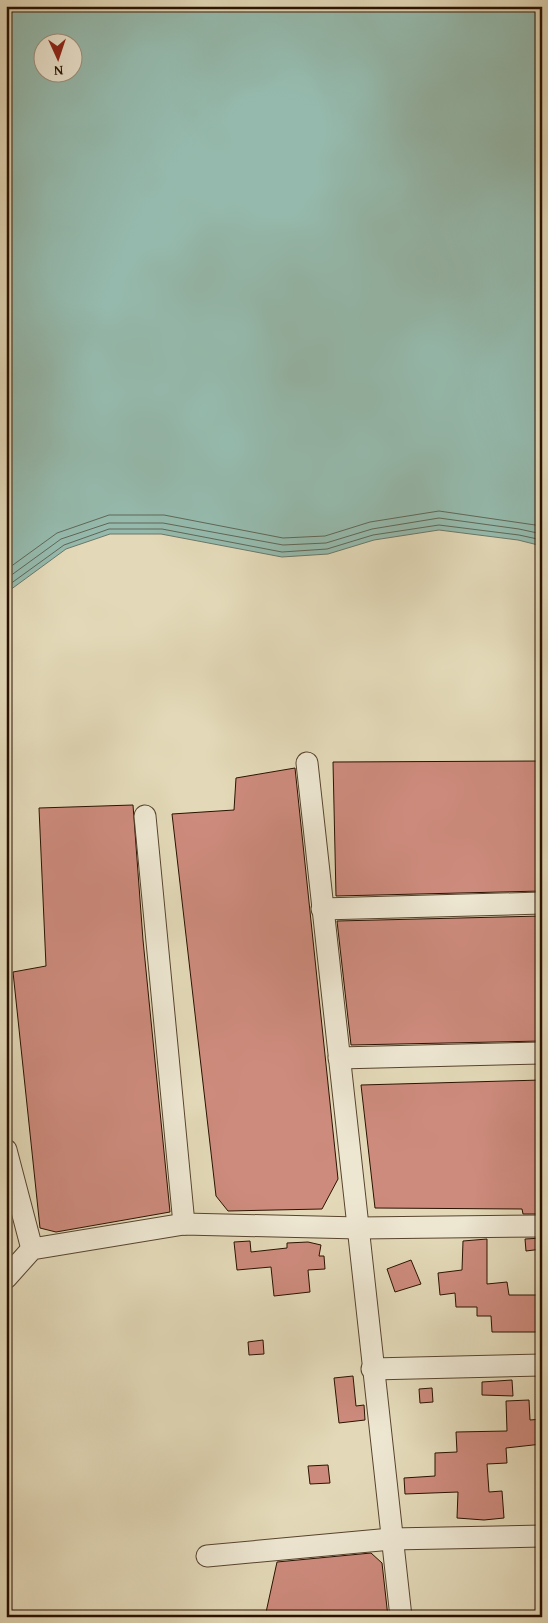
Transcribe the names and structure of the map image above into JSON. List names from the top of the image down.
{
  "north": "bottom"
}
